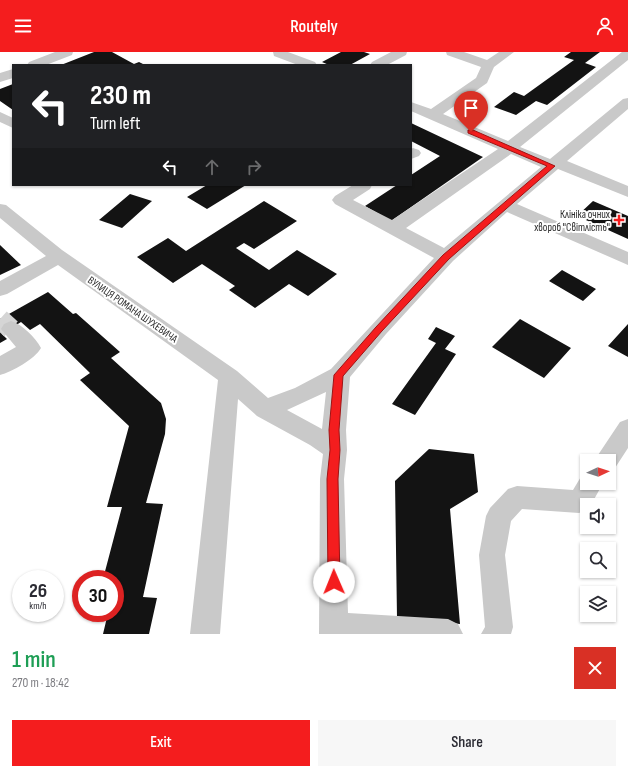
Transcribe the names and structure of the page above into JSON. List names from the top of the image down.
{
  "streets": {
    "street": ["ВУЛИЦЯ РОМАНА ШУХЕВИЧА"]
  },
  "places": {
    "health": ["Клініка очних хвороб \"Світлість\""]
  },
  "north": "right",
  "page": {
    "header": "Routely",
    "turn": ["230 m", "Turn left"],
    "speed": "26 km/h",
    "limit": "30",
    "heading": ["1 min", "270 m · 18:42"],
    "buttons": ["Exit", "Share"]
  }
}
